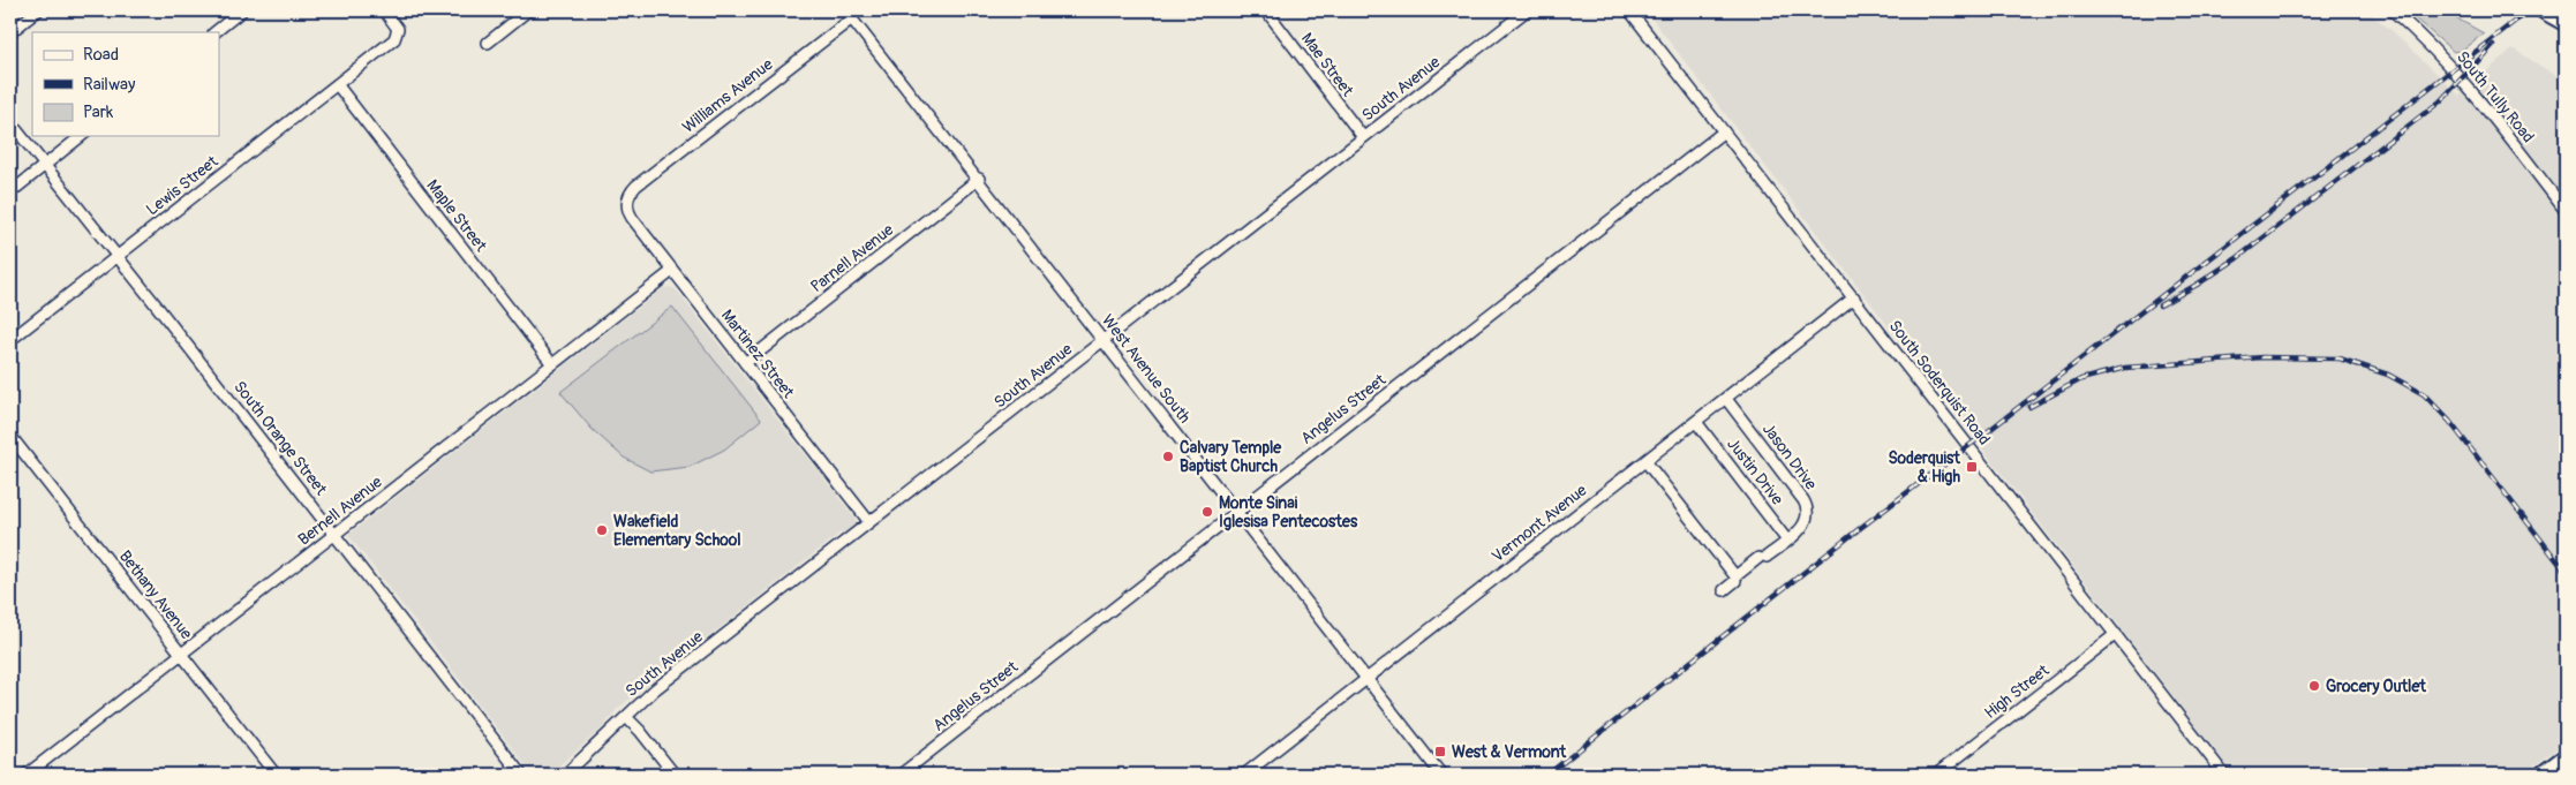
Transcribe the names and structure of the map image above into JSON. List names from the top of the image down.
{
  "streets": {
    "street": [
      "Mae Street",
      "South Avenue",
      "Williams Avenue",
      "South Tully Road",
      "Lewis Street",
      "Maple Street",
      "Parnell Avenue",
      "Martinez Street",
      "West Avenue South",
      "South Soderquist Road",
      "Angelus Street",
      "South Orange Street",
      "Jason Drive",
      "Justin Drive",
      "Bernell Avenue",
      "Vermont Avenue",
      "Bethany Avenue",
      "High Street"
    ]
  },
  "crossings": [
    ["Mae Street", "South Avenue"],
    ["South Avenue", "Martinez Street"],
    ["South Avenue", "West Avenue South"],
    ["Williams Avenue", "Martinez Street"],
    ["Williams Avenue", "West Avenue South"],
    ["Lewis Street", "Maple Street"],
    ["Lewis Street", "South Orange Street"],
    ["Maple Street", "Bernell Avenue"],
    ["Parnell Avenue", "Martinez Street"],
    ["Parnell Avenue", "West Avenue South"],
    ["Martinez Street", "Bernell Avenue"],
    ["West Avenue South", "Angelus Street"],
    ["West Avenue South", "Vermont Avenue"],
    ["South Soderquist Road", "Angelus Street"],
    ["South Soderquist Road", "Vermont Avenue"],
    ["South Soderquist Road", "High Street"],
    ["South Orange Street", "Bernell Avenue"],
    ["Jason Drive", "Justin Drive"],
    ["Jason Drive", "Vermont Avenue"],
    ["Justin Drive", "Vermont Avenue"],
    ["Bernell Avenue", "Bethany Avenue"]
  ],
  "places": {
    "other": [
      "Calvary Temple Baptist Church",
      "Monte Sinai Iglesisa Pentecostes",
      "Wakefield Elementary School",
      "Grocery Outlet"
    ],
    "transit": ["Soderquist & High", "West & Vermont"]
  },
  "legend": ["Road", "Railway", "Park"]
}
